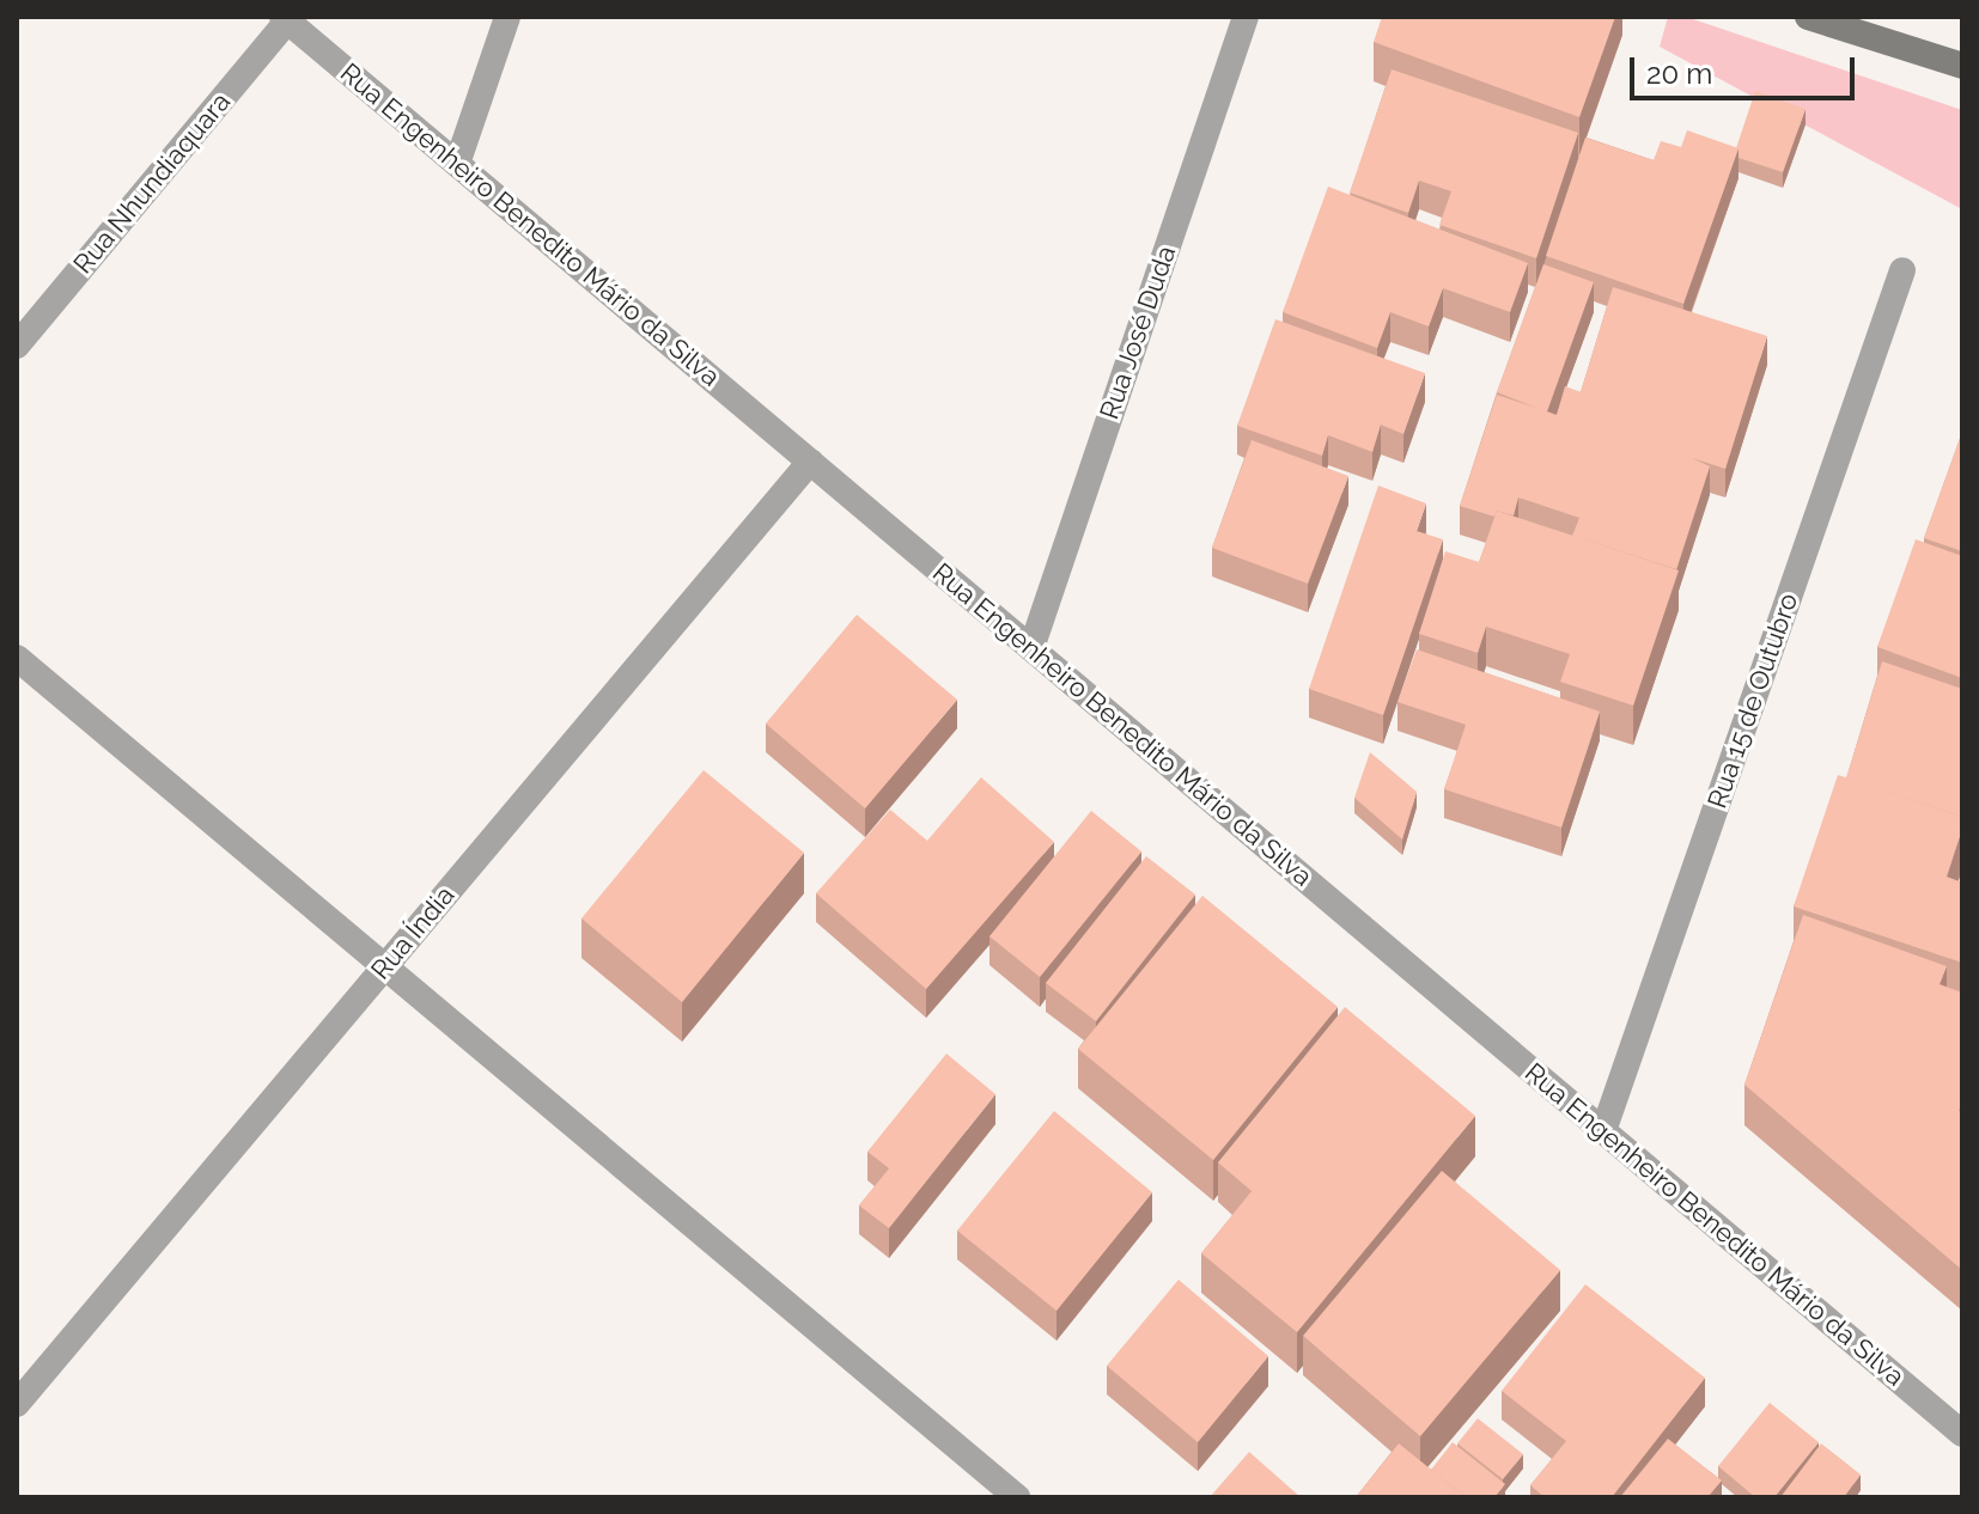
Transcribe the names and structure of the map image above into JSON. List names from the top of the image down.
{
  "streets": {
    "street": [
      "Rua Nhundiaquara",
      "Rua Engenheiro Benedito Mário da Silva",
      "Rua José Duda",
      "Rua 15 de Outubro",
      "Rua Índia"
    ]
  },
  "crossings": [
    ["Rua Nhundiaquara", "Rua Engenheiro Benedito Mário da Silva"],
    ["Rua Engenheiro Benedito Mário da Silva", "Rua José Duda"],
    ["Rua Engenheiro Benedito Mário da Silva", "Rua 15 de Outubro"],
    ["Rua Engenheiro Benedito Mário da Silva", "Rua Índia"]
  ],
  "scale_bar": "20 m"
}
